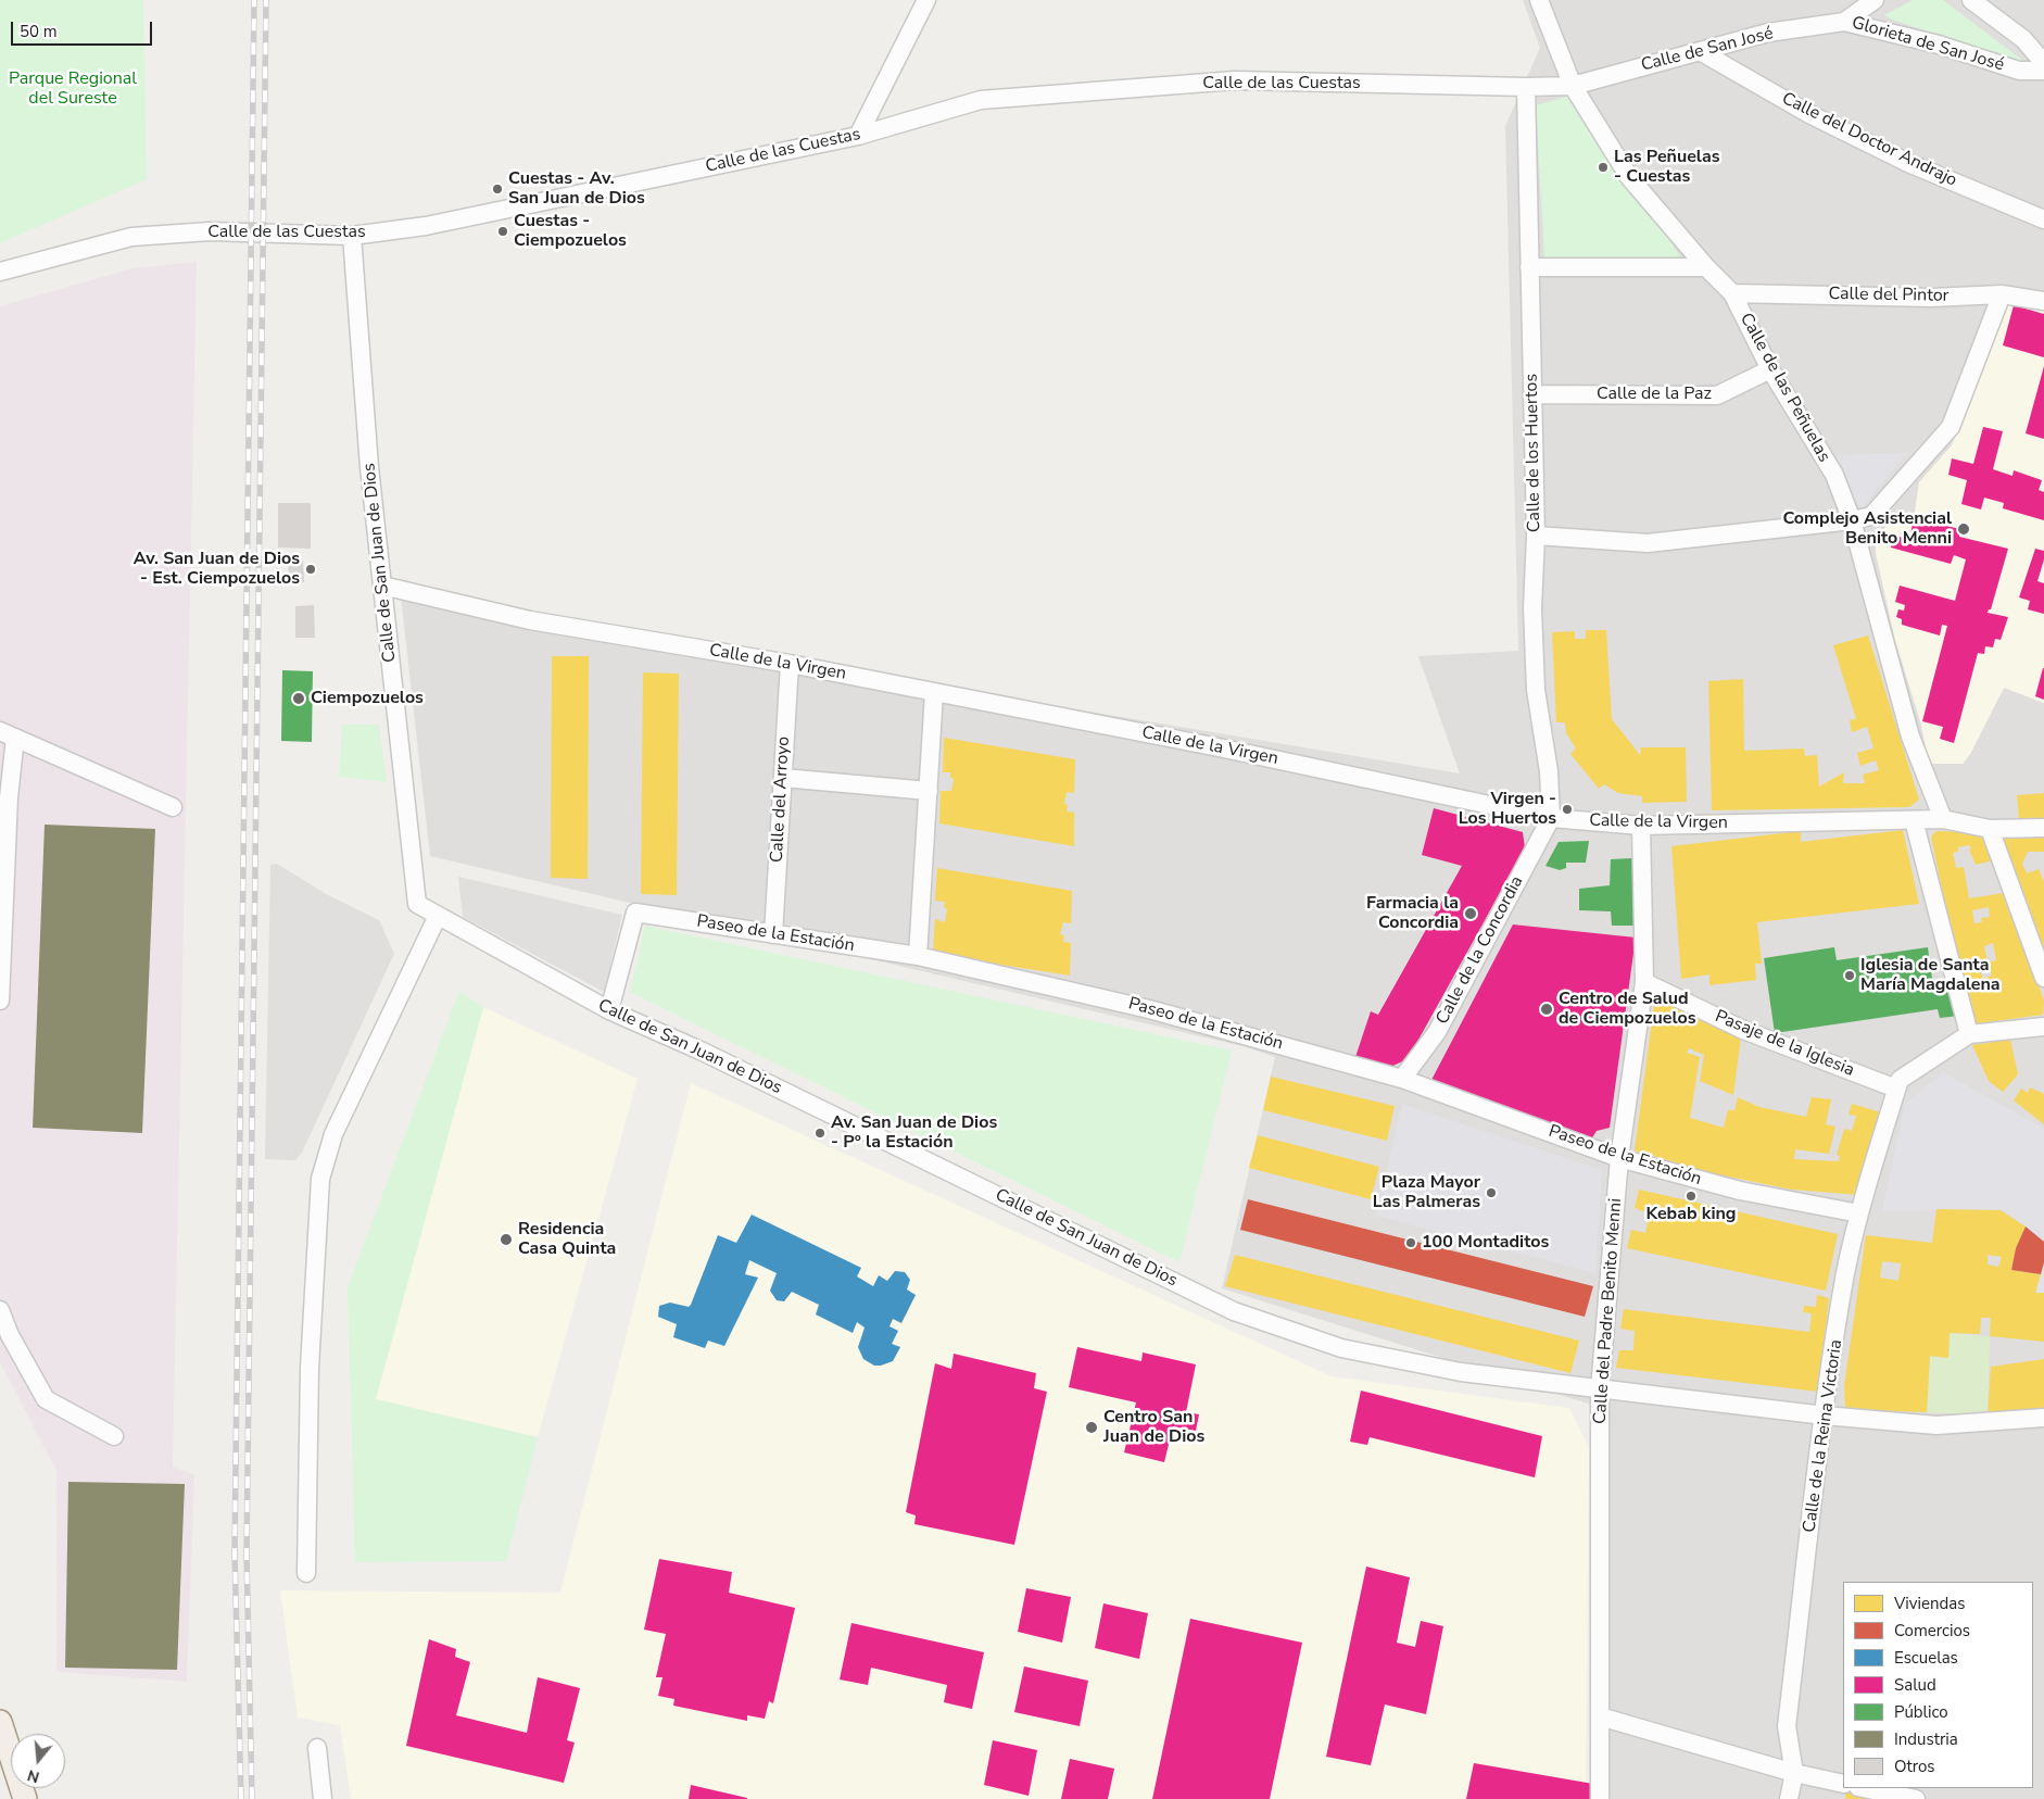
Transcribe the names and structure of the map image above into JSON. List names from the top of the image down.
{
  "streets": {
    "street": [
      "Glorieta de San José",
      "Calle de San José",
      "Calle de las Cuestas",
      "Calle del Doctor Andrajo",
      "Calle del Pintor",
      "Calle de las Peñuelas",
      "Calle de la Paz",
      "Calle de los Huertos",
      "Calle de San Juan de Dios",
      "Calle de la Virgen",
      "Calle del Arroyo",
      "Paseo de la Estación",
      "Calle de la Concordia",
      "Pasaje de la Iglesia",
      "Calle del Padre Benito Menni",
      "Calle de la Reina Victoria"
    ]
  },
  "crossings": [
    ["Glorieta de San José", "Calle de San José"],
    ["Calle de San José", "Calle de las Cuestas"],
    ["Calle de San José", "Calle del Doctor Andrajo"],
    ["Calle de San José", "Calle de las Peñuelas"],
    ["Calle de las Cuestas", "Calle de las Peñuelas"],
    ["Calle de las Cuestas", "Calle de los Huertos"],
    ["Calle de las Cuestas", "Calle de San Juan de Dios"],
    ["Calle del Pintor", "Calle de las Peñuelas"],
    ["Calle de las Peñuelas", "Calle de la Paz"],
    ["Calle de las Peñuelas", "Calle de la Virgen"],
    ["Calle de la Paz", "Calle de los Huertos"],
    ["Calle de los Huertos", "Calle de la Virgen"],
    ["Calle de los Huertos", "Calle de la Concordia"],
    ["Calle de San Juan de Dios", "Calle de la Virgen"],
    ["Calle de San Juan de Dios", "Paseo de la Estación"],
    ["Calle de San Juan de Dios", "Calle del Padre Benito Menni"],
    ["Calle de San Juan de Dios", "Calle de la Reina Victoria"],
    ["Calle de la Virgen", "Calle del Arroyo"],
    ["Calle de la Virgen", "Calle de la Concordia"],
    ["Calle de la Virgen", "Calle del Padre Benito Menni"],
    ["Calle del Arroyo", "Paseo de la Estación"],
    ["Paseo de la Estación", "Calle de la Concordia"],
    ["Paseo de la Estación", "Calle del Padre Benito Menni"],
    ["Paseo de la Estación", "Calle de la Reina Victoria"],
    ["Pasaje de la Iglesia", "Calle del Padre Benito Menni"],
    ["Pasaje de la Iglesia", "Calle de la Reina Victoria"]
  ],
  "parks": ["Parque Regional del Sureste"],
  "places": [
    "Las Peñuelas - Cuestas",
    "Cuestas - Av. San Juan de Dios",
    "Cuestas - Ciempozuelos",
    "Complejo Asistencial Benito Menni",
    "Av. San Juan de Dios - Est. Ciempozuelos",
    "Ciempozuelos",
    "Virgen - Los Huertos",
    "Farmacia la Concordia",
    "Iglesia de Santa María Magdalena",
    "Centro de Salud de Ciempozuelos",
    "Av. San Juan de Dios - Pº la Estación",
    "Plaza Mayor Las Palmeras",
    "Kebab king",
    "Residencia Casa Quinta",
    "100 Montaditos",
    "Centro San Juan de Dios"
  ],
  "legend": [
    "Viviendas",
    "Comercios",
    "Escuelas",
    "Salud",
    "Público",
    "Industria",
    "Otros"
  ],
  "scale_bar": "50 m",
  "north": "bottom"
}
